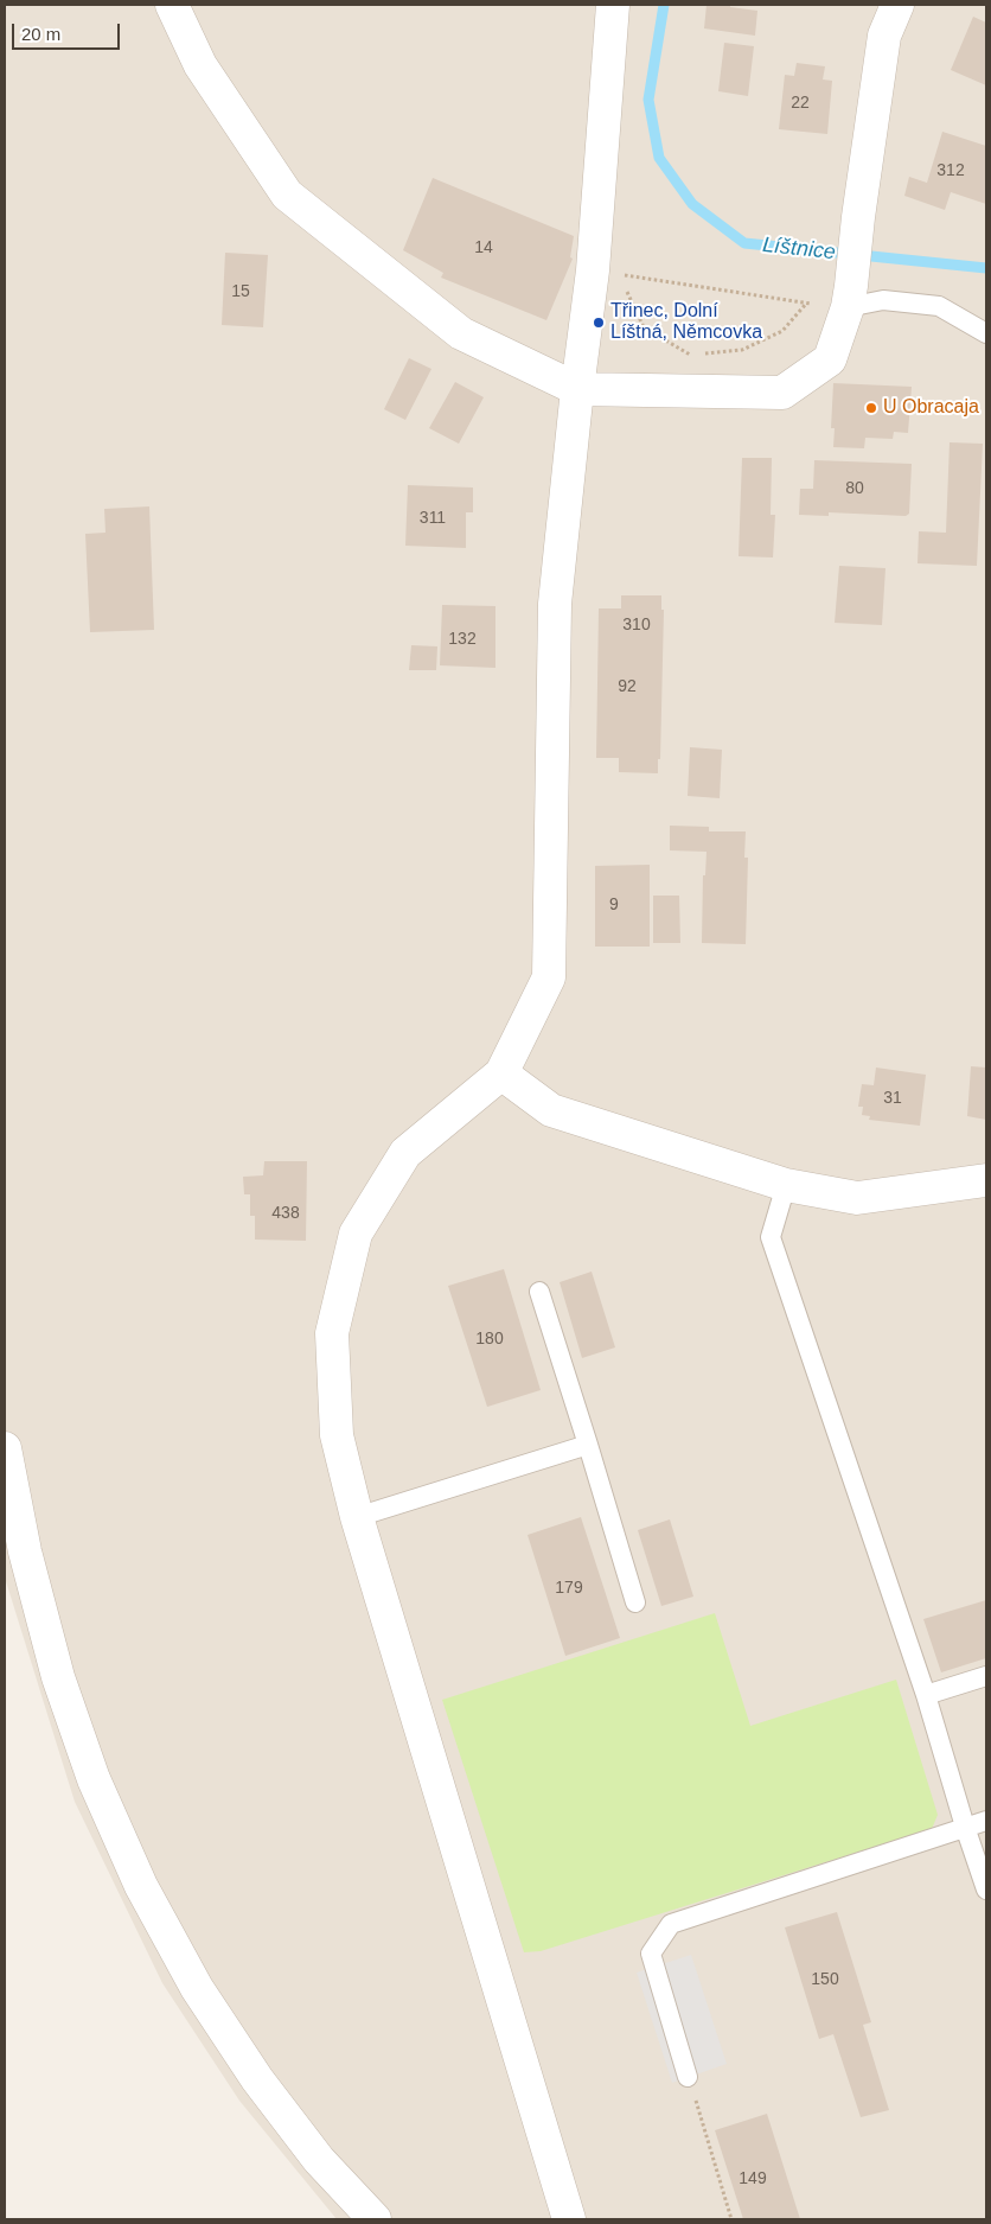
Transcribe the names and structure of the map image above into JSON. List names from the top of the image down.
{
  "water": ["Líštnice"],
  "places": ["Třinec, Dolní Líštná, Němcovka", "U Obracaja"],
  "house_numbers": [
    "22",
    "312",
    "14",
    "15",
    "80",
    "311",
    "310",
    "132",
    "92",
    "9",
    "31",
    "438",
    "180",
    "179",
    "150",
    "149"
  ],
  "scale_bar": "20 m"
}
